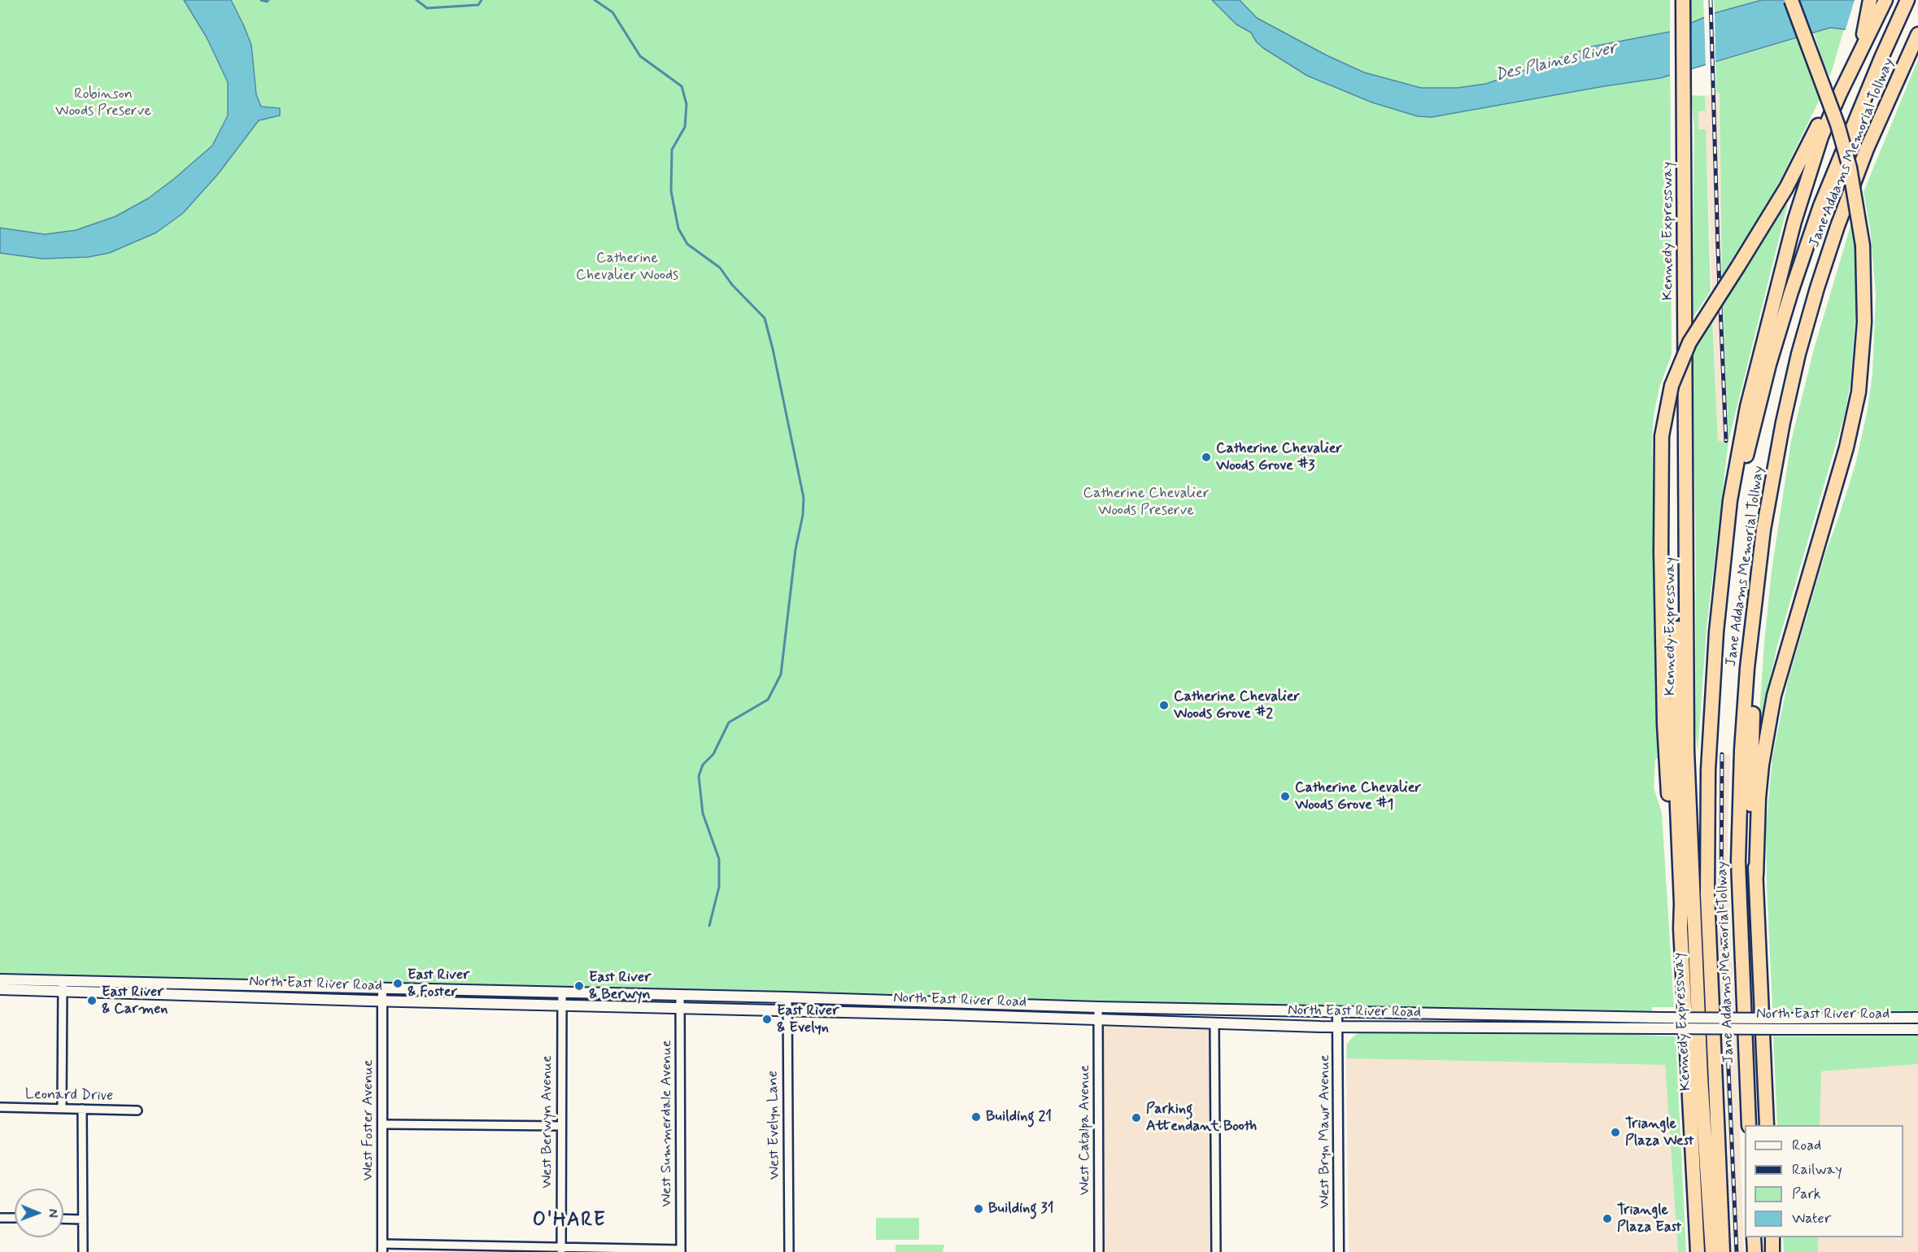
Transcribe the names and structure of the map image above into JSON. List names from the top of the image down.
{
  "streets": {
    "highway": ["Jane Addams Memorial Tollway", "Kennedy Expressway"],
    "main road": ["North East River Road"],
    "street": [
      "Leonard Drive",
      "West Foster Avenue",
      "West Berwyn Avenue",
      "West Summerdale Avenue",
      "West Evelyn Lane",
      "West Catalpa Avenue",
      "West Bryn Mawr Avenue"
    ]
  },
  "crossings": [
    ["North East River Road", "West Foster Avenue"],
    ["North East River Road", "West Berwyn Avenue"],
    ["North East River Road", "West Summerdale Avenue"],
    ["North East River Road", "West Evelyn Lane"],
    ["North East River Road", "West Catalpa Avenue"],
    ["North East River Road", "West Bryn Mawr Avenue"]
  ],
  "districts": ["O'HARE"],
  "water": ["Des Plaines River"],
  "parks": ["Robinson Woods Preserve", "Catherine Chevalier Woods", "Catherine Chevalier Woods Preserve"],
  "places": [
    "Catherine Chevalier Woods Grove #3",
    "Catherine Chevalier Woods Grove #2",
    "Catherine Chevalier Woods Grove #1",
    "East River & Foster",
    "East River & Berwyn",
    "East River & Carmen",
    "East River & Evelyn",
    "Building 21",
    "Parking Attendant Booth",
    "Triangle Plaza West",
    "Building 31",
    "Triangle Plaza East"
  ],
  "legend": [
    "Road",
    "Railway",
    "Park",
    "Water"
  ],
  "north": "right"
}
